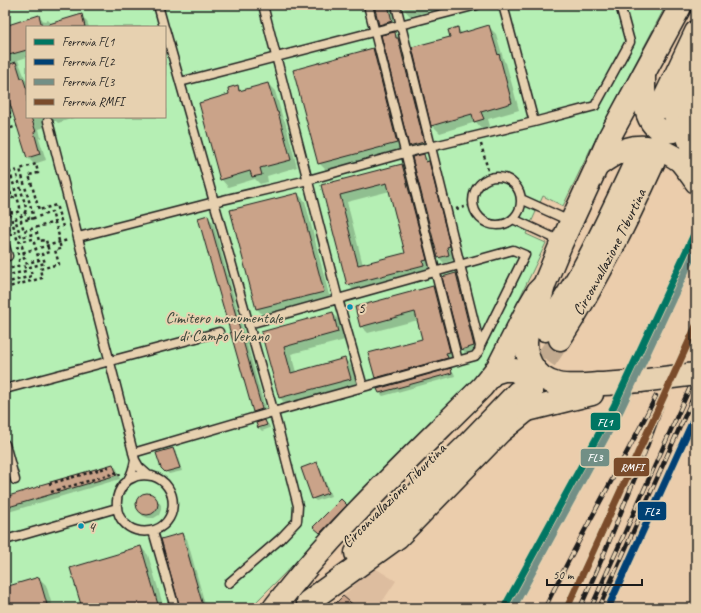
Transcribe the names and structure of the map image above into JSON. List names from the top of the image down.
{
  "streets": {
    "highway": ["Circonvallazione Tiburtina"]
  },
  "parks": ["Cimitero monumentale di Campo Verano"],
  "places": ["5", "4"],
  "lines": [
    "rail line FL1",
    "rail line FL3",
    "rail line RMFI",
    "rail line FL2"
  ],
  "legend": [
    "Ferrovia FL1",
    "Ferrovia FL2",
    "Ferrovia FL3",
    "Ferrovia RMFI"
  ],
  "scale_bar": "50 m"
}
